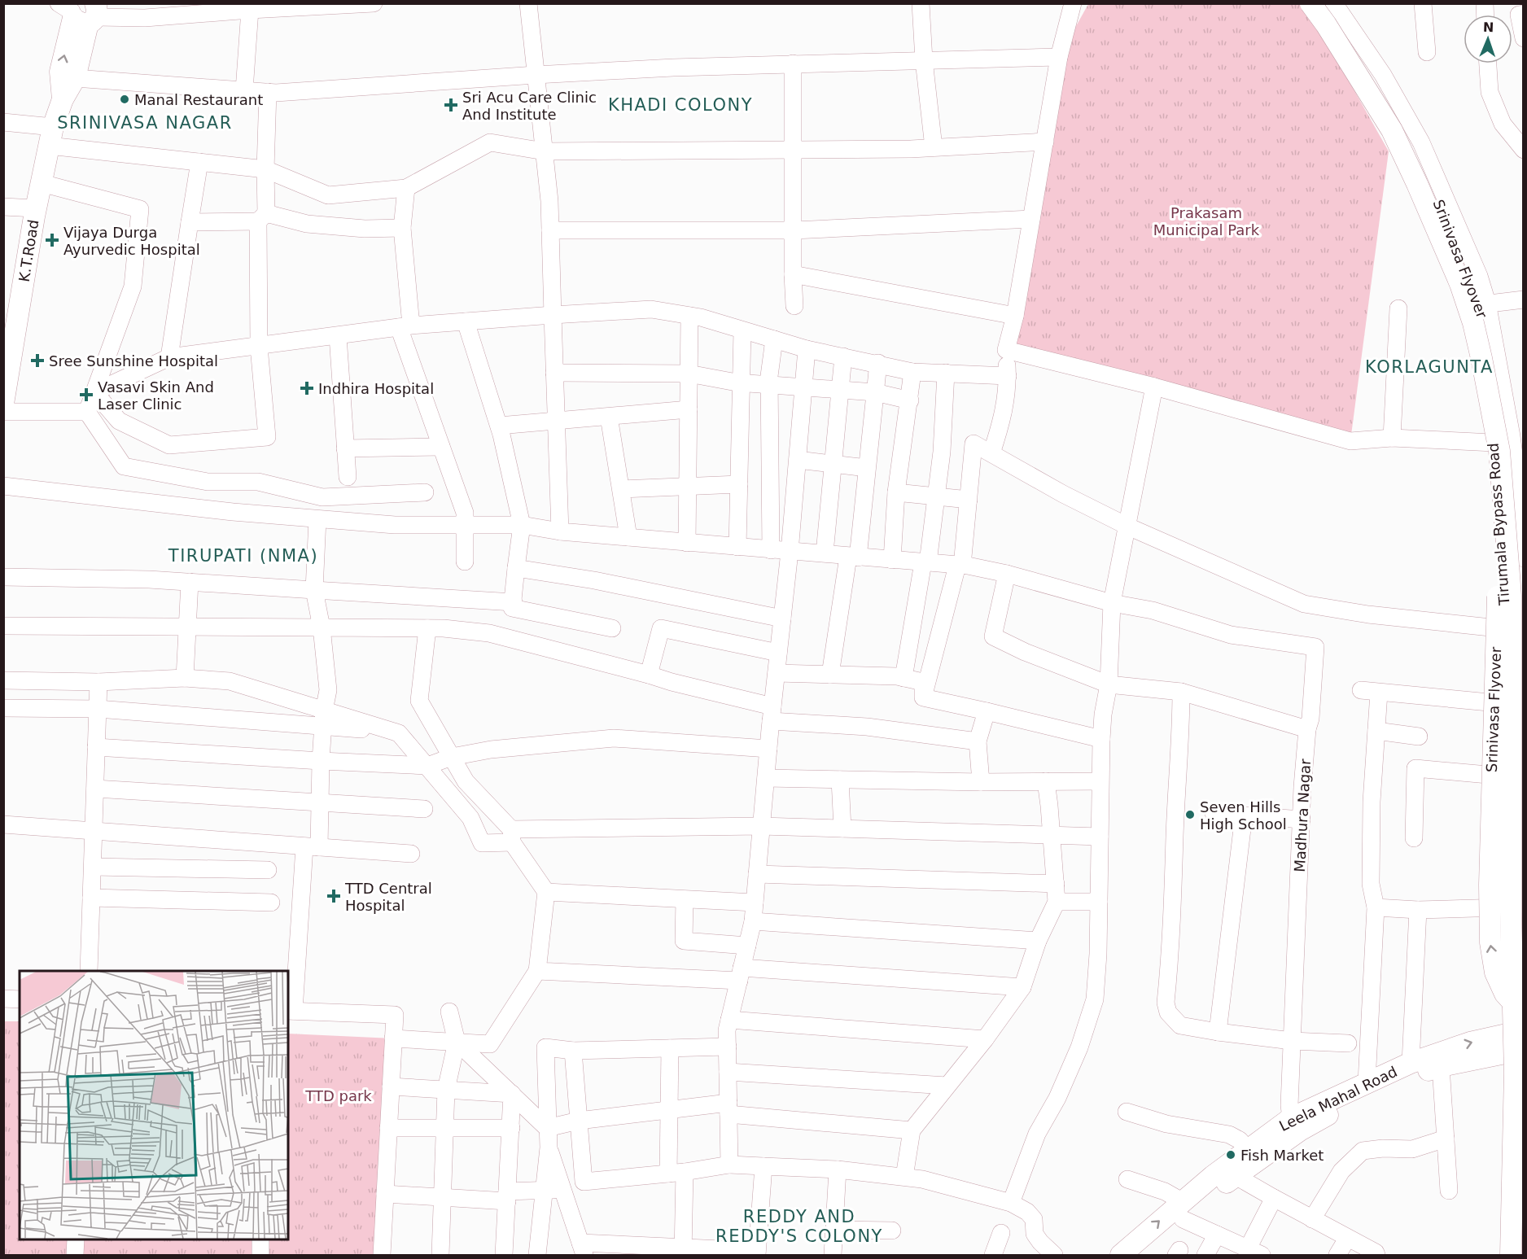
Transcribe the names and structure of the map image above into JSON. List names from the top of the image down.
{
  "streets": {
    "main road": ["K.T.Road", "Srinivasa Flyover", "Leela Mahal Road"],
    "street": ["Tirumala Bypass Road", "Madhura Nagar"]
  },
  "crossings": [
    ["Srinivasa Flyover", "Tirumala Bypass Road"],
    ["Srinivasa Flyover", "Leela Mahal Road"],
    ["Tirumala Bypass Road", "Leela Mahal Road"],
    ["Madhura Nagar", "Leela Mahal Road"]
  ],
  "districts": [
    "KHADI COLONY",
    "SRINIVASA NAGAR",
    "KORLAGUNTA",
    "TIRUPATI (NMA)",
    "REDDY AND REDDY'S COLONY"
  ],
  "parks": ["Prakasam Municipal Park", "TTD park"],
  "places": {
    "other": ["Manal Restaurant", "Seven Hills High School", "Fish Market"],
    "health": [
      "Sri Acu Care Clinic And Institute",
      "Vijaya Durga Ayurvedic Hospital",
      "Sree Sunshine Hospital",
      "Indhira Hospital",
      "Vasavi Skin And Laser Clinic",
      "TTD Central Hospital"
    ]
  },
  "north": "top"
}
